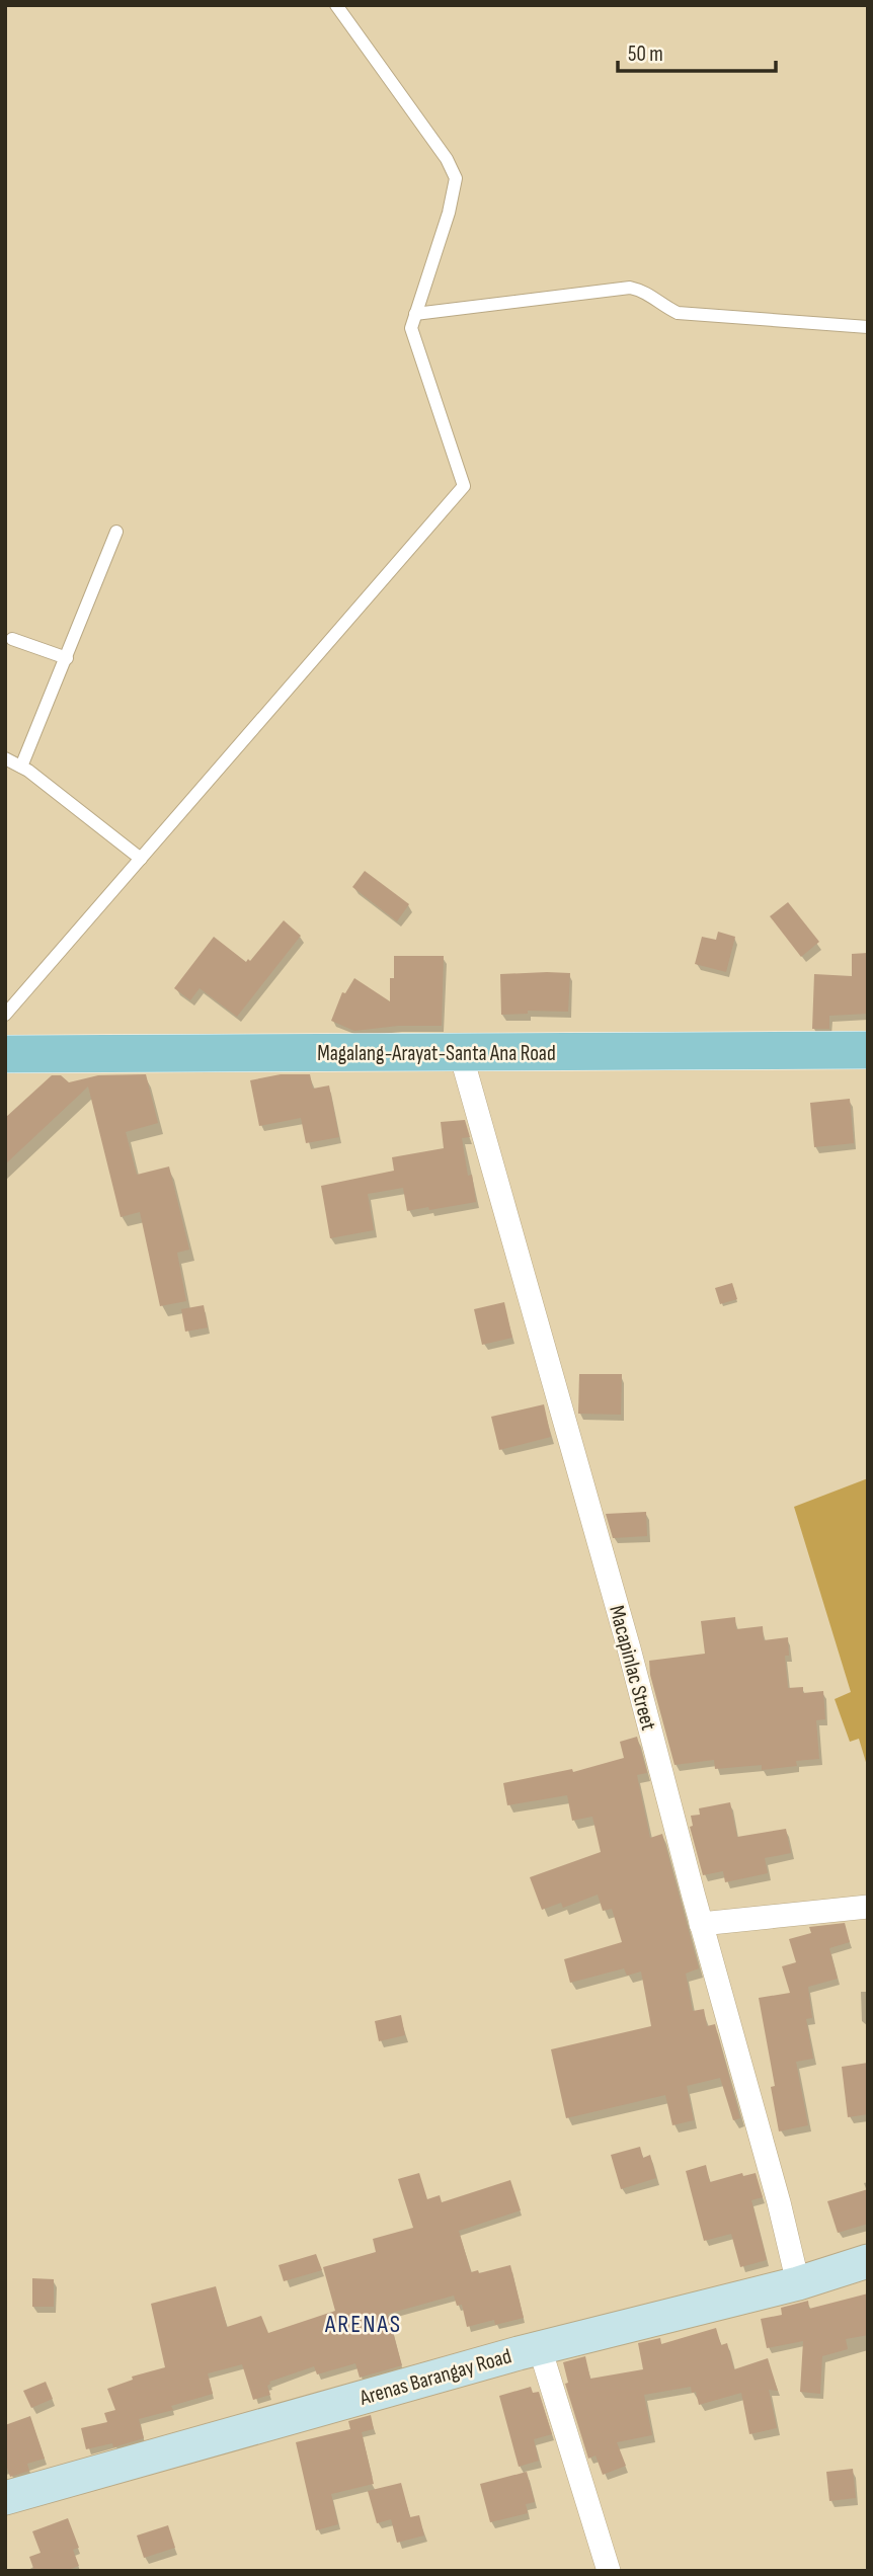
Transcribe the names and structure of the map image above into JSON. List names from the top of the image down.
{
  "streets": {
    "main road": ["Magalang-Arayat-Santa Ana Road"],
    "street": ["Macapinlac Street", "Arenas Barangay Road"]
  },
  "crossings": [
    ["Magalang-Arayat-Santa Ana Road", "Macapinlac Street"],
    ["Macapinlac Street", "Arenas Barangay Road"]
  ],
  "districts": ["ARENAS"],
  "scale_bar": "50 m"
}
